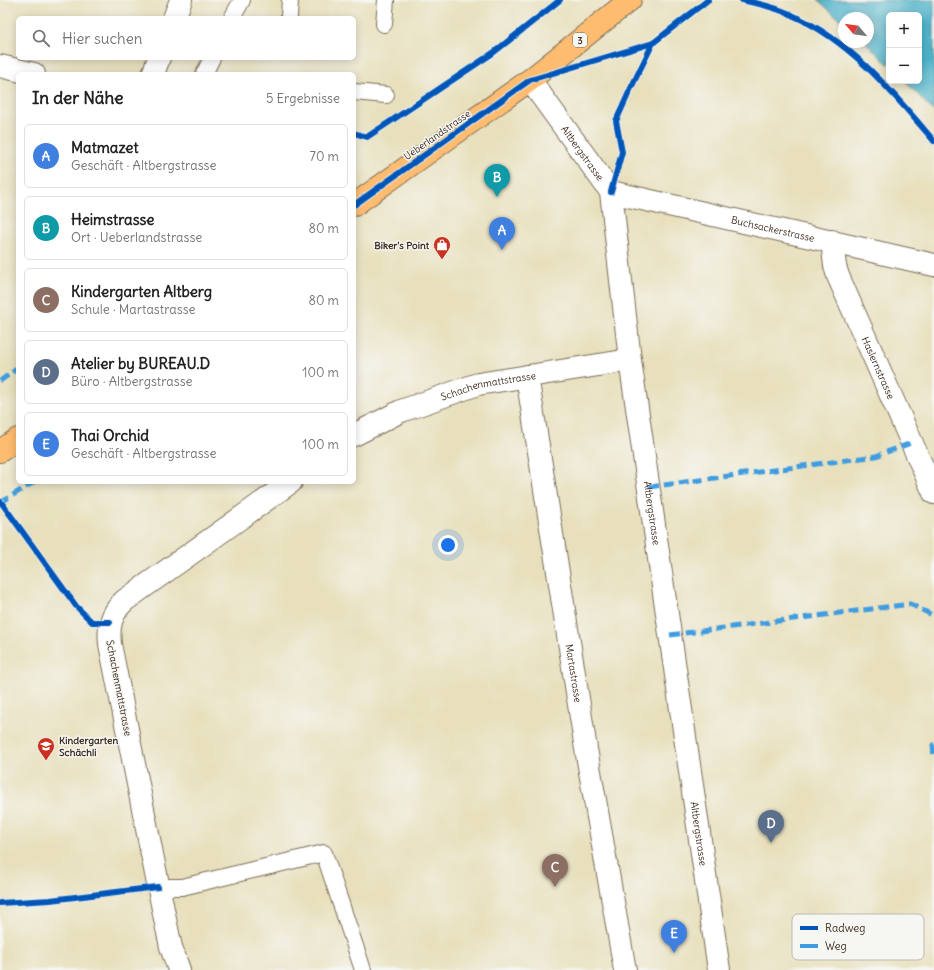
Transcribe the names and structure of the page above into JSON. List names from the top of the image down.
{
  "streets": {
    "main road": ["3", "Ueberlandstrasse"],
    "street": [
      "Altbergstrasse",
      "Buchsackerstrasse",
      "Haslernstrasse",
      "Schachenmattstrasse",
      "Martastrasse"
    ]
  },
  "crossings": [
    ["Ueberlandstrasse", "Altbergstrasse"],
    ["Altbergstrasse", "Buchsackerstrasse"],
    ["Altbergstrasse", "Schachenmattstrasse"],
    ["Buchsackerstrasse", "Haslernstrasse"],
    ["Schachenmattstrasse", "Martastrasse"]
  ],
  "places": {
    "shop": ["Biker's Point"],
    "school or university": ["Kindergarten Schächli"]
  },
  "legend": ["Radweg", "Weg"],
  "north": "top left",
  "page": {
    "map_buttons": ["+", "−"],
    "search": "Hier suchen",
    "heading": ["In der Nähe", "5 Ergebnisse"],
    "list": [
      {
        "mark": "A",
        "name": "Matmazet",
        "note": "Geschäft · Altbergstrasse",
        "value": "70 m"
      },
      {
        "mark": "B",
        "name": "Heimstrasse",
        "note": "Ort · Ueberlandstrasse",
        "value": "80 m"
      },
      {
        "mark": "C",
        "name": "Kindergarten Altberg",
        "note": "Schule · Martastrasse",
        "value": "80 m"
      },
      {
        "mark": "D",
        "name": "Atelier by BUREAU.D",
        "note": "Büro · Altbergstrasse",
        "value": "100 m"
      },
      {
        "mark": "E",
        "name": "Thai Orchid",
        "note": "Geschäft · Altbergstrasse",
        "value": "100 m"
      }
    ],
    "pins": [
      "B",
      "A",
      "D",
      "C",
      "E"
    ]
  }
}
